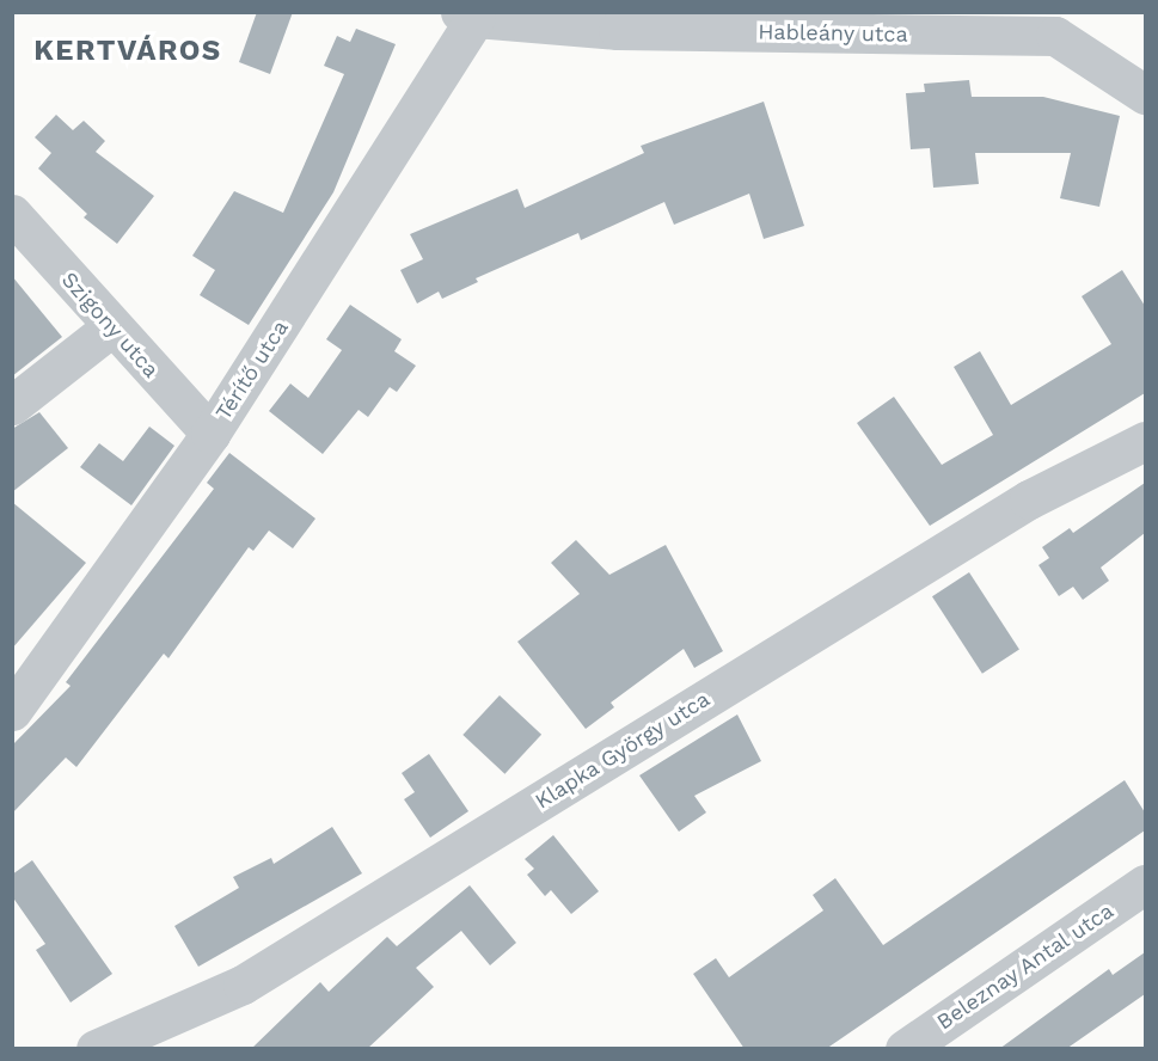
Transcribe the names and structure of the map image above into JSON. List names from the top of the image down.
{
  "streets": {
    "street": [
      "Hableány utca",
      "Szigony utca",
      "Térítő utca",
      "Klapka György utca",
      "Beleznay Antal utca"
    ]
  },
  "crossings": [
    ["Hableány utca", "Térítő utca"],
    ["Szigony utca", "Térítő utca"]
  ],
  "districts": ["KERTVÁROS"]
}
